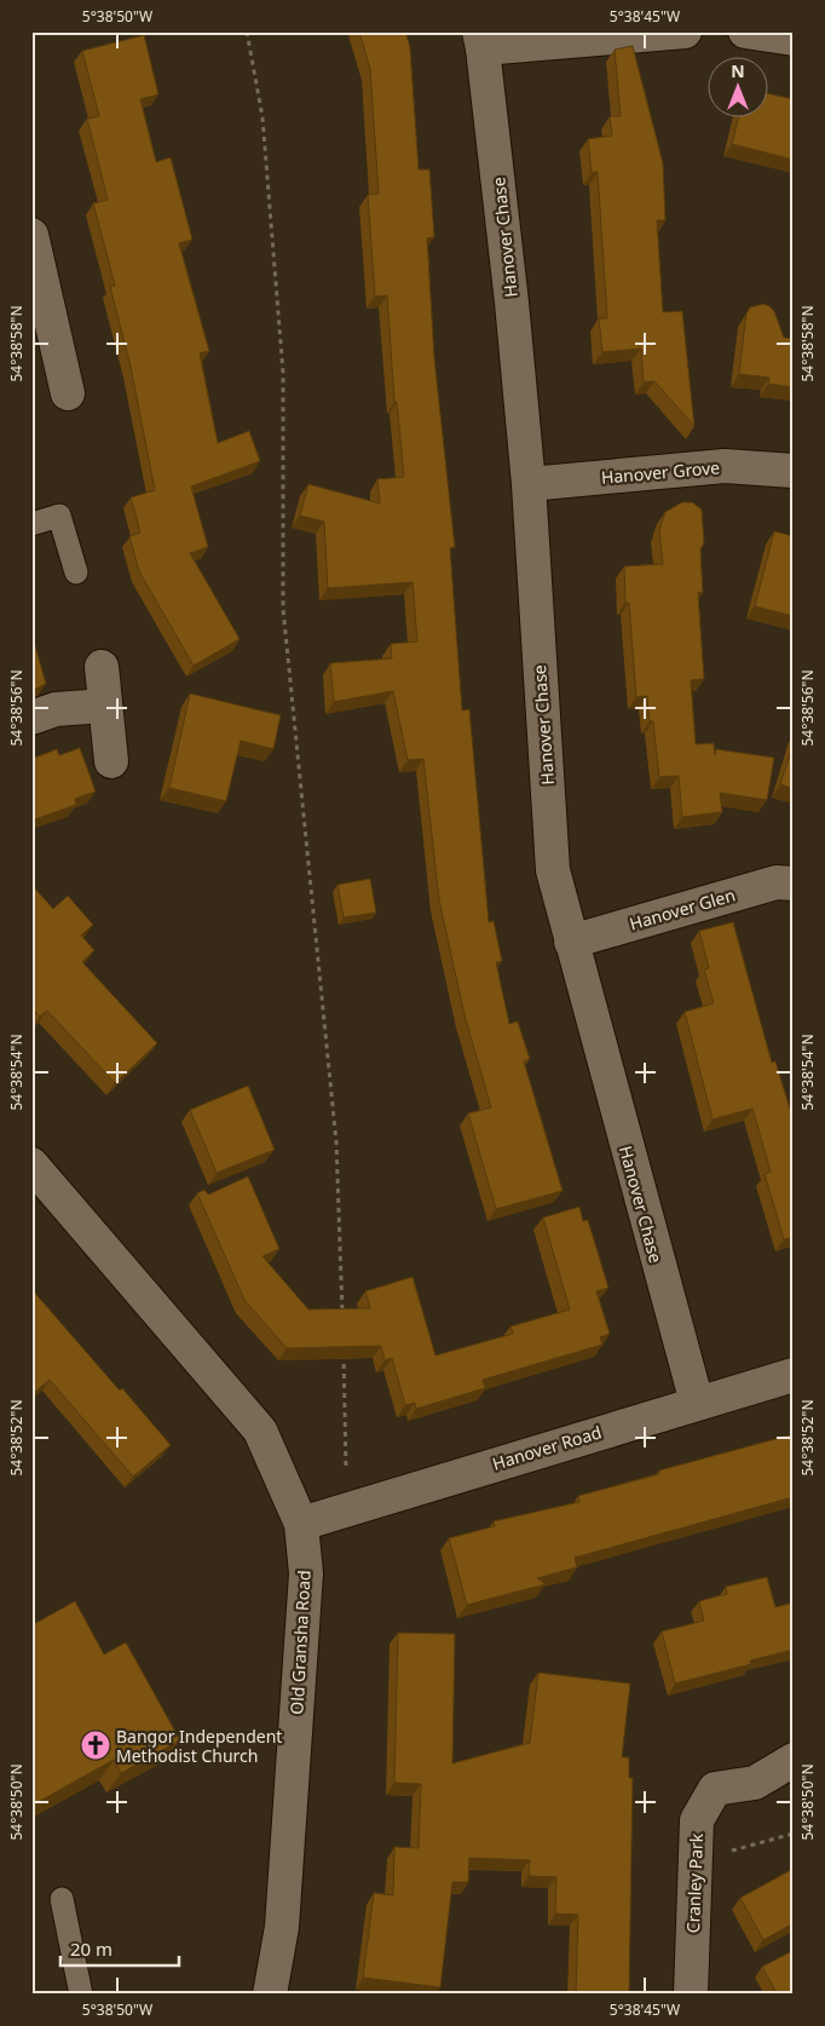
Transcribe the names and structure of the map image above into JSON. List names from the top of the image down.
{
  "streets": {
    "street": [
      "Hanover Chase",
      "Hanover Grove",
      "Hanover Glen",
      "Hanover Road",
      "Old Gransha Road",
      "Cranley Park"
    ]
  },
  "crossings": [
    ["Hanover Chase", "Hanover Grove"],
    ["Hanover Chase", "Hanover Glen"],
    ["Hanover Chase", "Hanover Road"],
    ["Hanover Road", "Old Gransha Road"]
  ],
  "places": {
    "church": ["Bangor Independent Methodist Church"]
  },
  "scale_bar": "20 m",
  "north": "top",
  "coordinates": [
    "5°38'50\"W",
    "5°38'45\"W",
    "54°38'58\"N",
    "54°38'56\"N",
    "54°38'54\"N",
    "54°38'52\"N",
    "54°38'50\"N"
  ]
}
